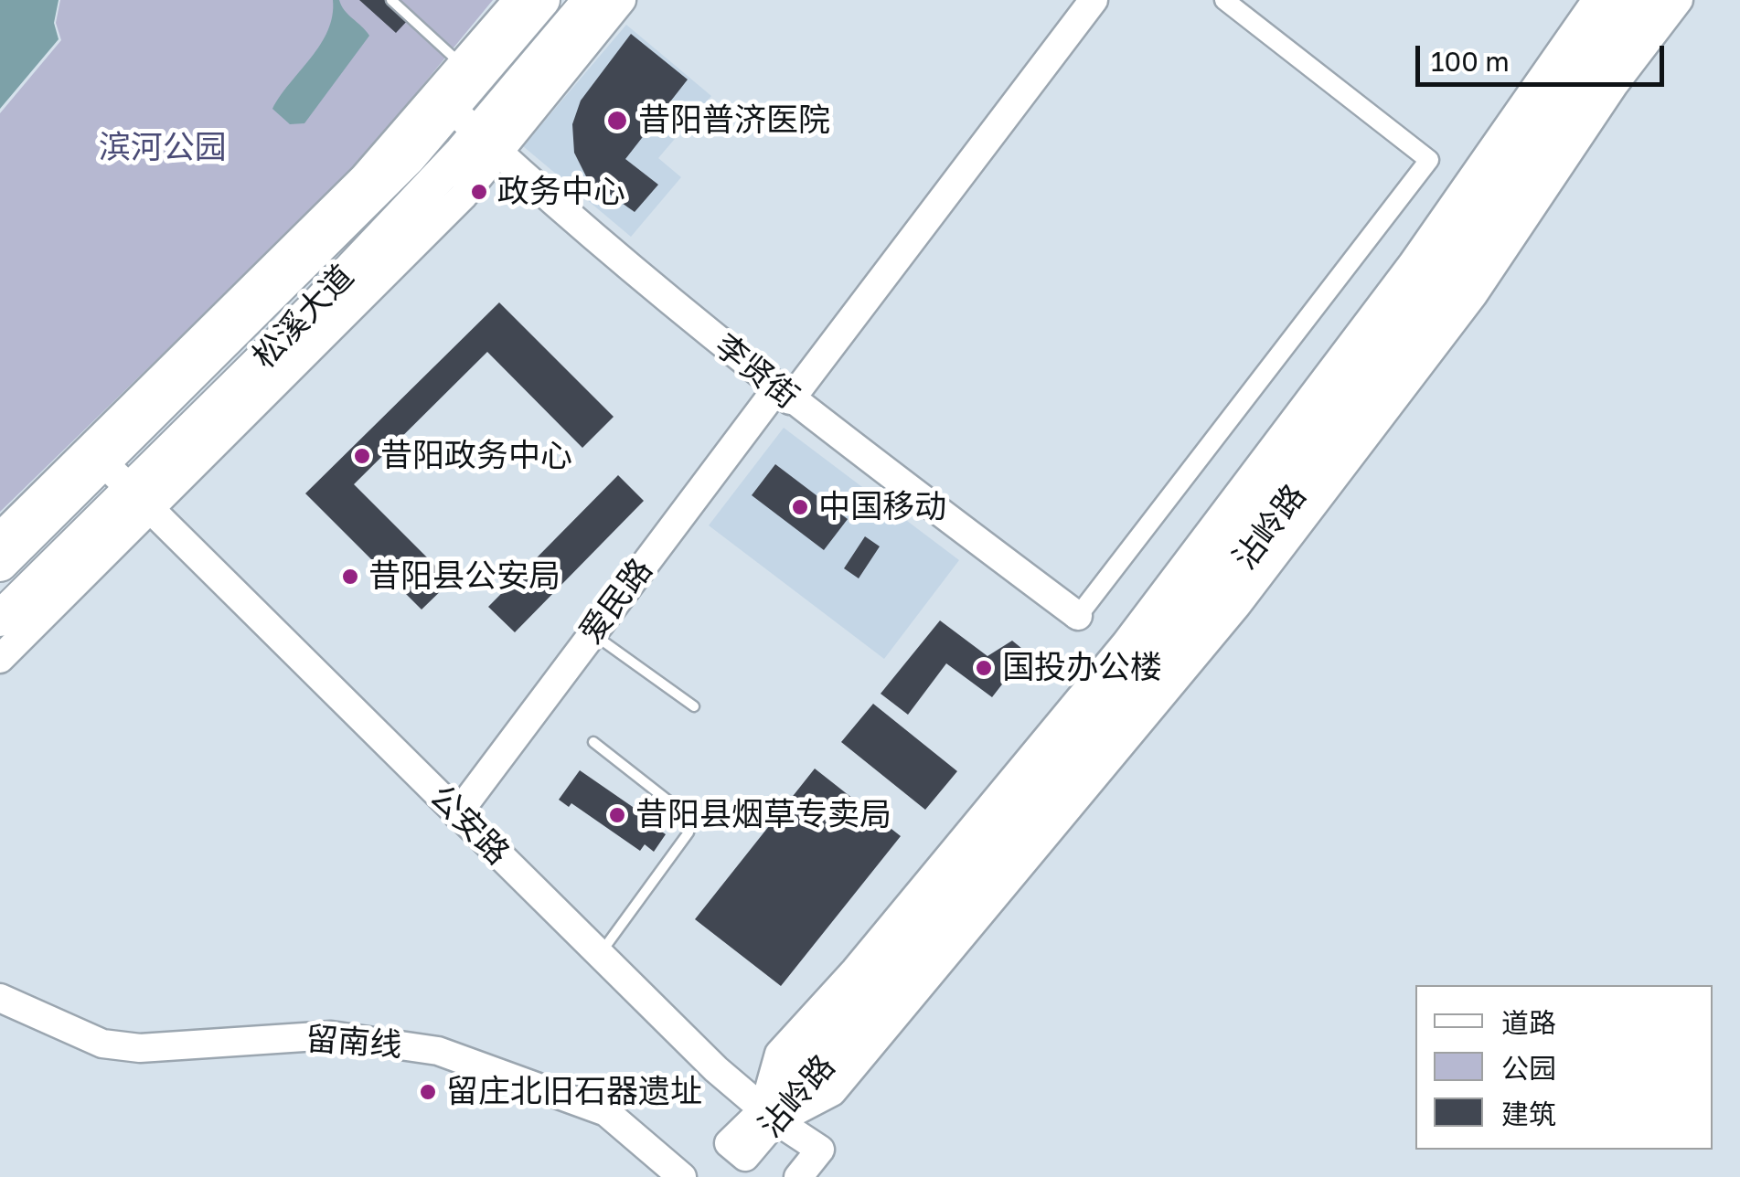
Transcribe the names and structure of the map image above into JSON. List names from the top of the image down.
{
  "streets": {
    "highway": ["松溪大道"],
    "street": [
      "李贤街",
      "沾岭路",
      "爱民路",
      "公安路",
      "留南线"
    ]
  },
  "crossings": [
    ["松溪大道", "李贤街"],
    ["松溪大道", "公安路"],
    ["李贤街", "爱民路"],
    ["沾岭路", "公安路"],
    ["爱民路", "公安路"]
  ],
  "parks": ["滨河公园"],
  "places": [
    "昔阳普济医院",
    "政务中心",
    "昔阳政务中心",
    "中国移动",
    "昔阳县公安局",
    "国投办公楼",
    "昔阳县烟草专卖局",
    "留庄北旧石器遗址"
  ],
  "legend": ["道路", "公园", "建筑"],
  "scale_bar": "100 m"
}
